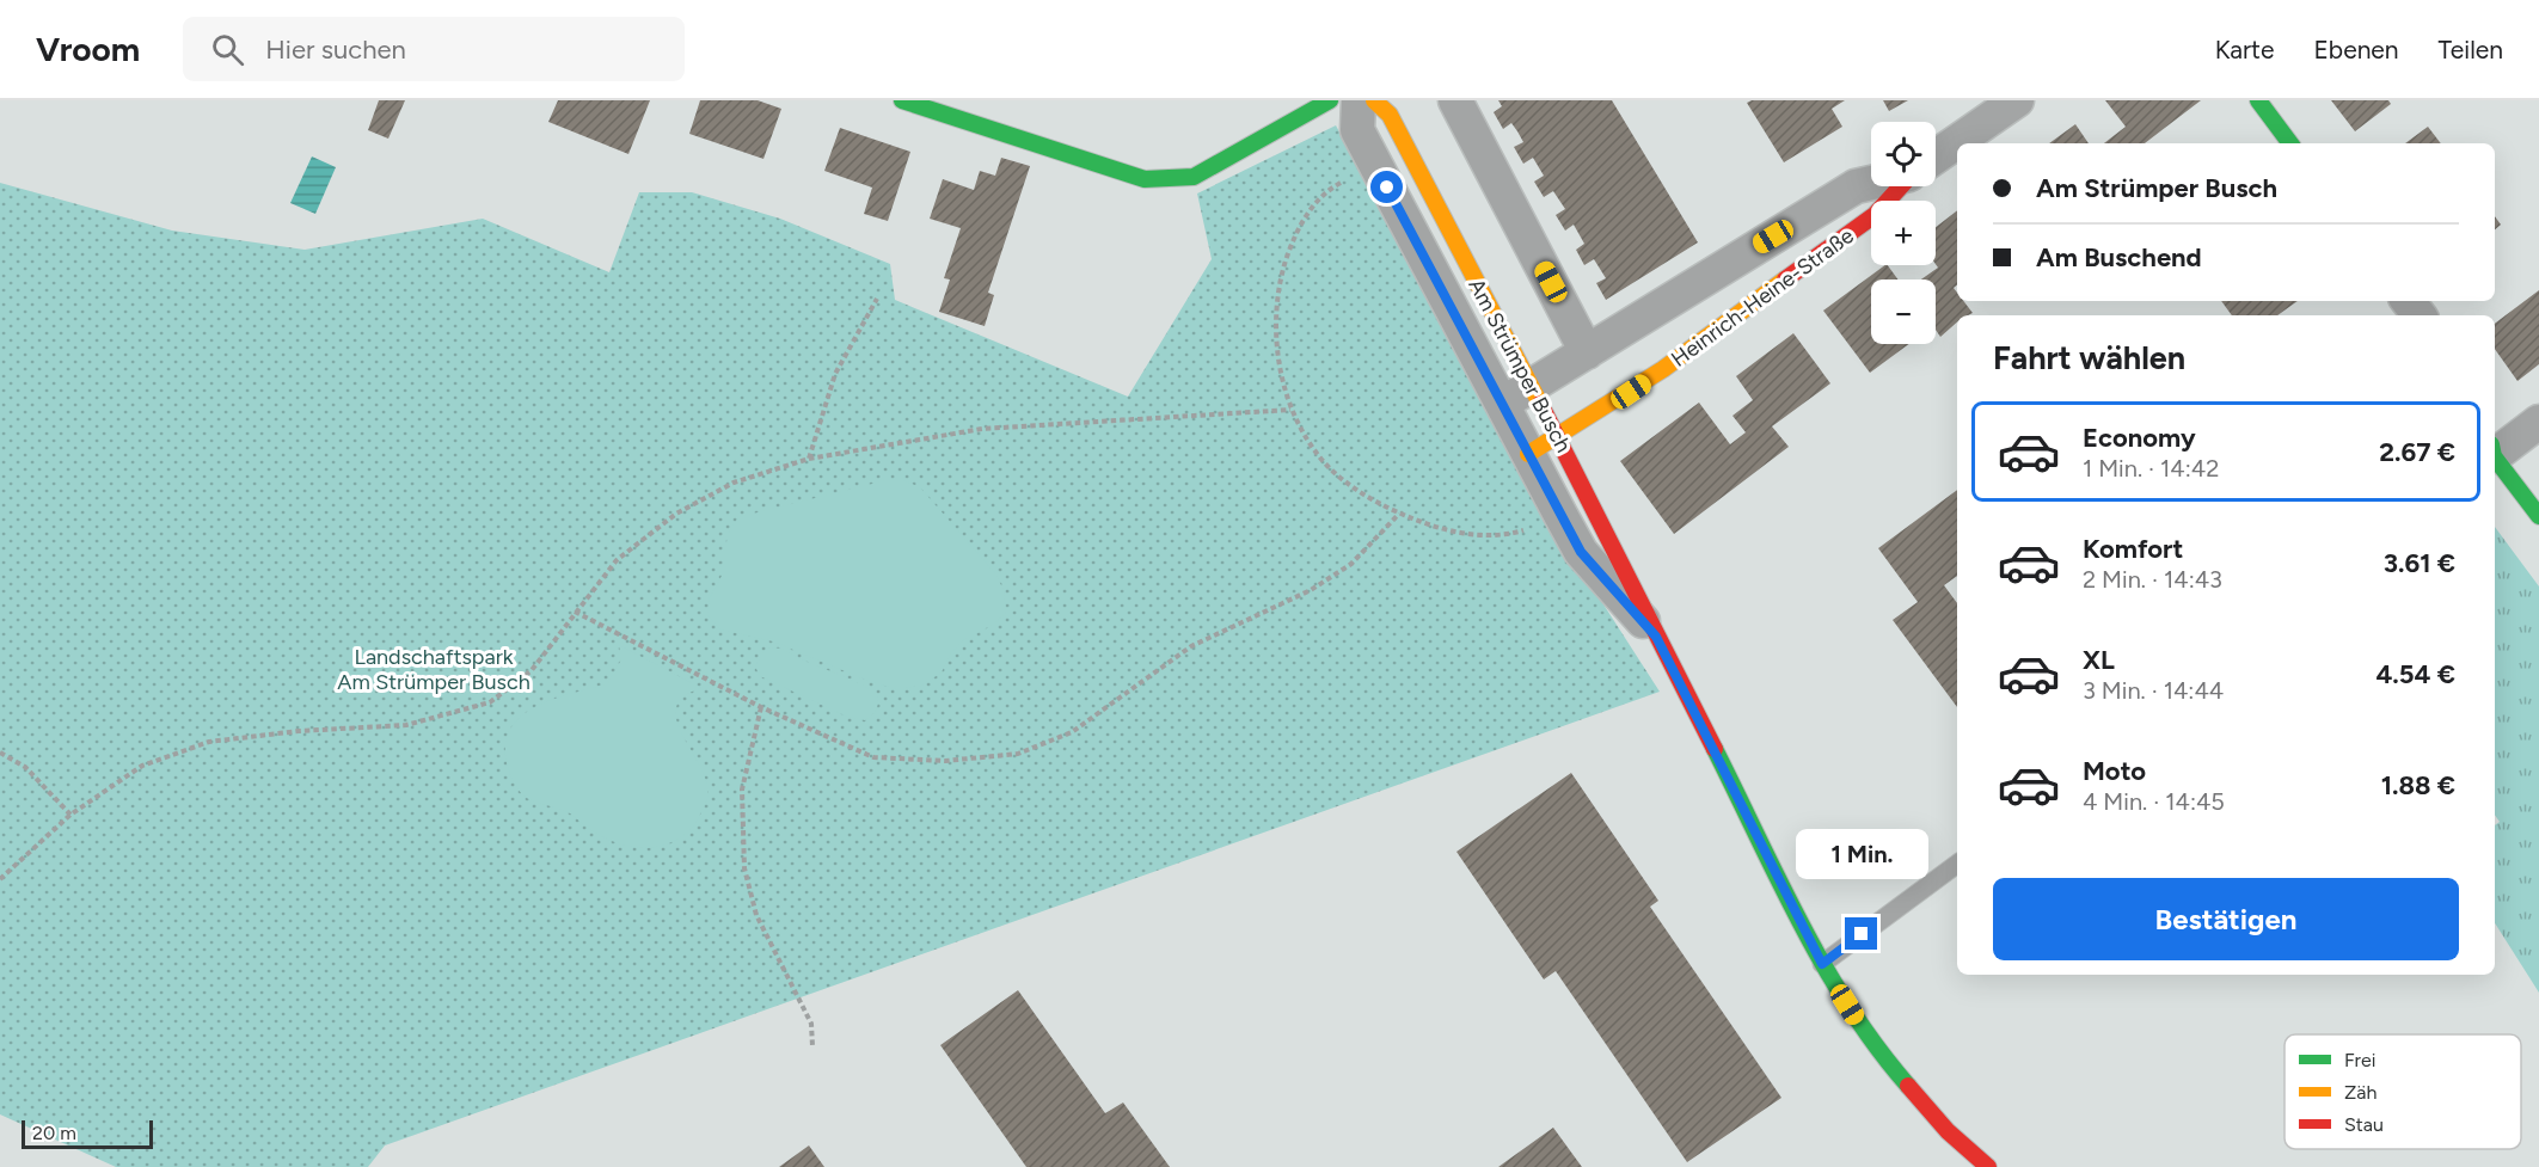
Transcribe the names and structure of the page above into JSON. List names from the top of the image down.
{
  "streets": {
    "street": ["Heinrich-Heine-Straße", "Am Strümper Busch"]
  },
  "crossings": [
    ["Heinrich-Heine-Straße", "Am Strümper Busch"]
  ],
  "parks": ["Landschaftspark Am Strümper Busch"],
  "legend": ["Frei", "Zäh", "Stau"],
  "scale_bar": "20 m",
  "page": {
    "header": "Vroom",
    "search": "Hier suchen",
    "nav": ["Karte", "Ebenen", "Teilen"],
    "map_buttons": ["+", "−"],
    "banner": ["Am Strümper Busch", "Am Buschend"],
    "heading": "Fahrt wählen",
    "list": [
      {
        "name": "Economy",
        "note": "1 Min. · 14:42",
        "value": "2.67 €"
      },
      {
        "name": "Komfort",
        "note": "2 Min. · 14:43",
        "value": "3.61 €"
      },
      {
        "name": "XL",
        "note": "3 Min. · 14:44",
        "value": "4.54 €"
      },
      {
        "name": "Moto",
        "note": "4 Min. · 14:45",
        "value": "1.88 €"
      }
    ],
    "bubble": "1 Min.",
    "buttons": "Bestätigen",
    "scale": "20 m"
  }
}
